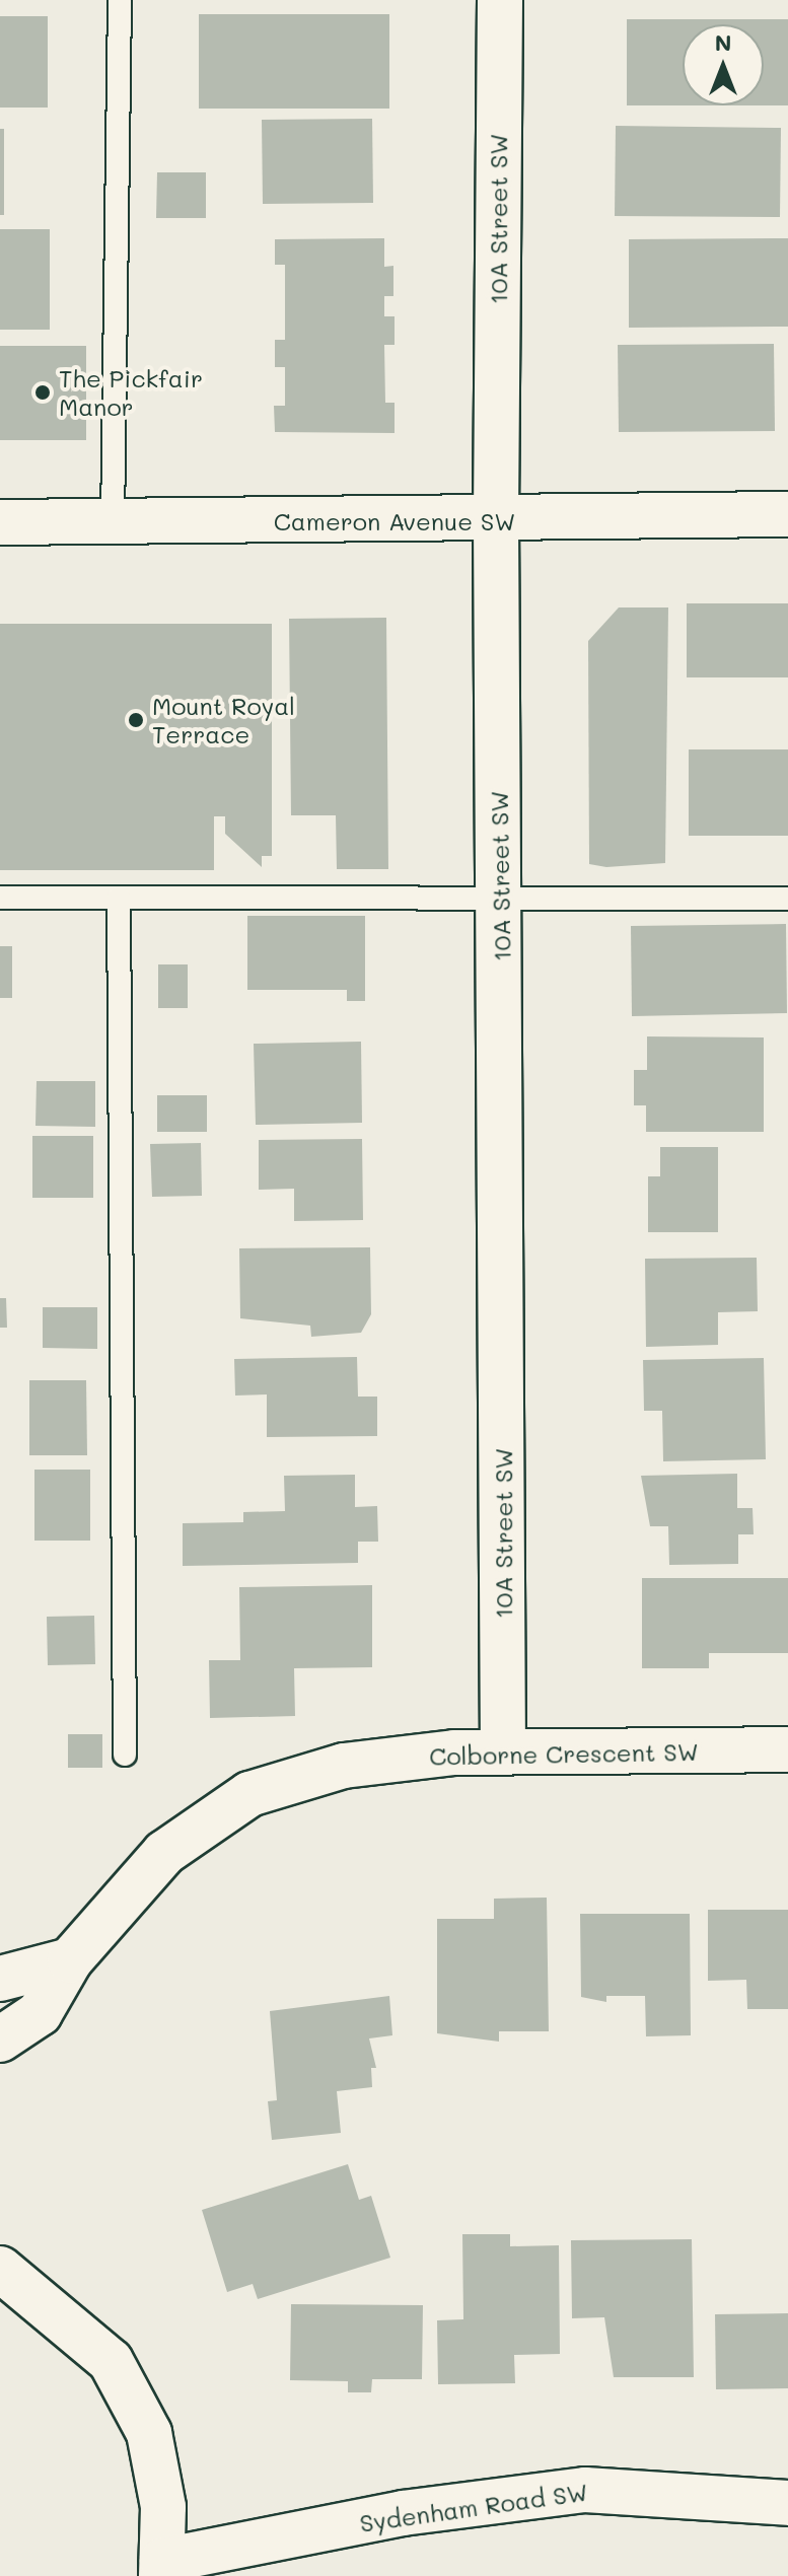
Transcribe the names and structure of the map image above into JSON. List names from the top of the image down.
{
  "streets": {
    "street": [
      "10A Street SW",
      "Cameron Avenue SW",
      "Colborne Crescent SW",
      "Sydenham Road SW"
    ]
  },
  "crossings": [
    ["10A Street SW", "Cameron Avenue SW"],
    ["10A Street SW", "Colborne Crescent SW"]
  ],
  "places": ["The Pickfair Manor", "Mount Royal Terrace"],
  "north": "top"
}
